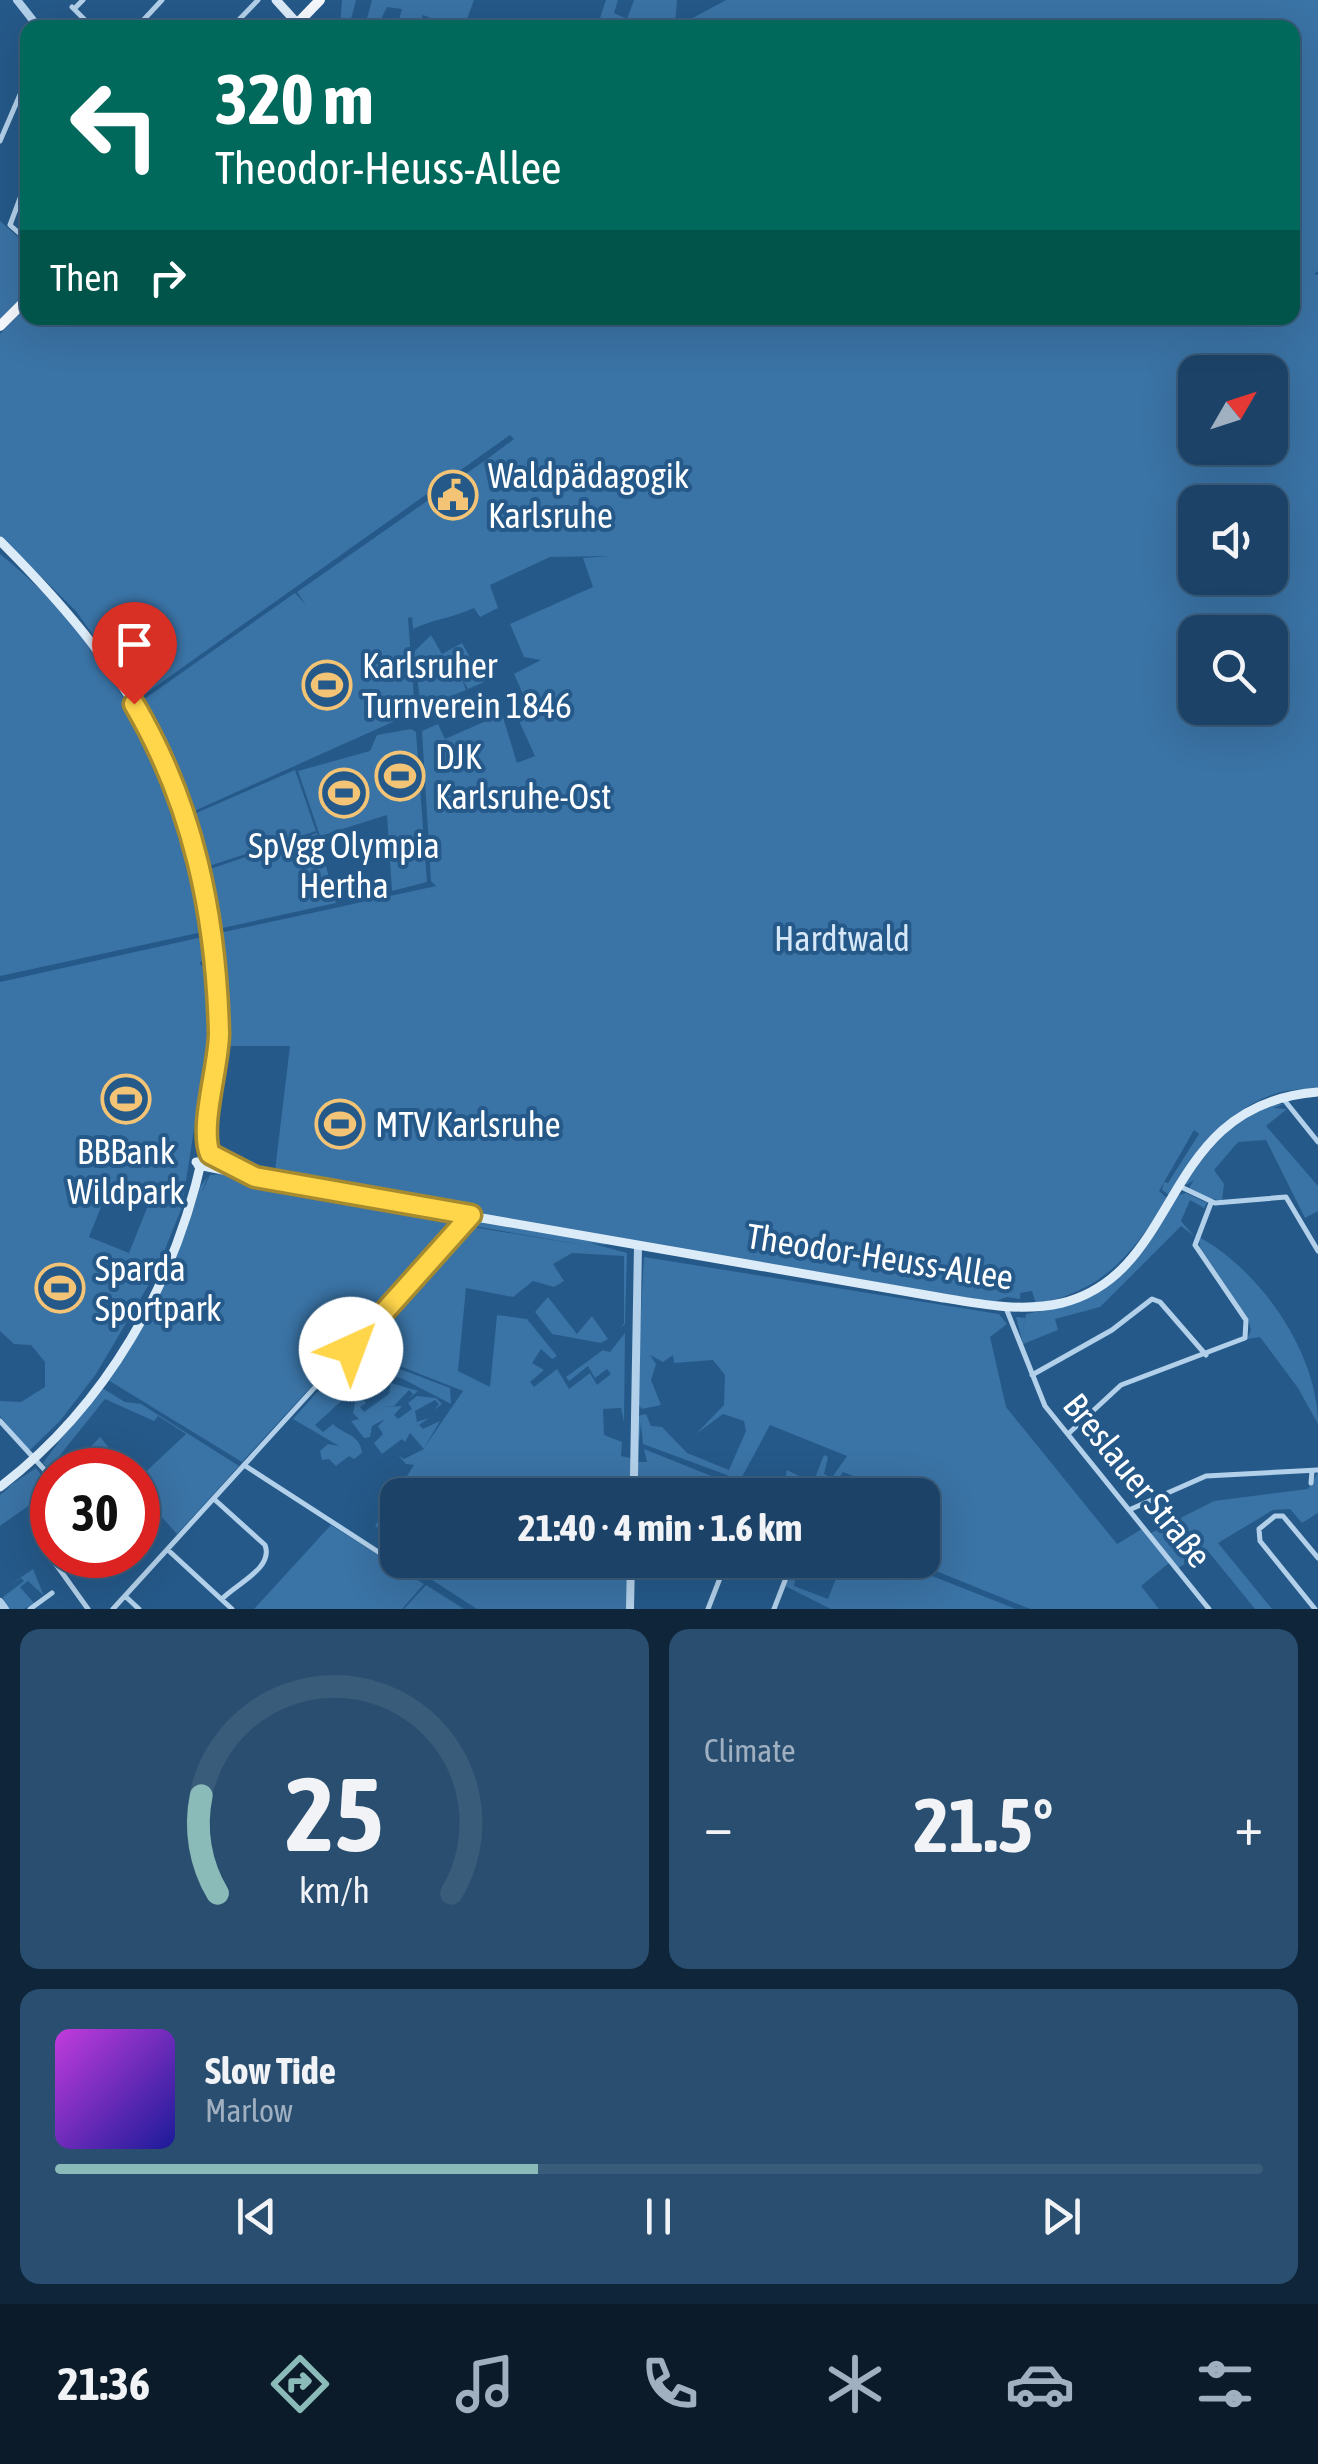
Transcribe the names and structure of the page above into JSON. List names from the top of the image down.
{
  "streets": {
    "main road": ["Theodor-Heuss-Allee"],
    "street": ["Breslauer Straße"]
  },
  "crossings": [
    ["Theodor-Heuss-Allee", "Breslauer Straße"]
  ],
  "parks": ["Hardtwald"],
  "places": {
    "public building": ["Waldpädagogik Karlsruhe"],
    "sports": [
      "Karlsruher Turnverein 1846",
      "DJK Karlsruhe-Ost",
      "SpVgg Olympia Hertha",
      "BBBank Wildpark",
      "MTV Karlsruhe",
      "Sparda Sportpark"
    ]
  },
  "north": "top right",
  "page": {
    "turn": ["320 m", "Theodor-Heuss-Allee"],
    "then": "Then",
    "limit": "30",
    "trip": "21:40 · 4 min · 1.6 km",
    "tile": "Climate",
    "heat": ["−", "21.5°", "+"],
    "song": ["Slow Tide", "Marlow"],
    "tabs": "21:36",
    "gauge": ["25", "km/h"]
  }
}
